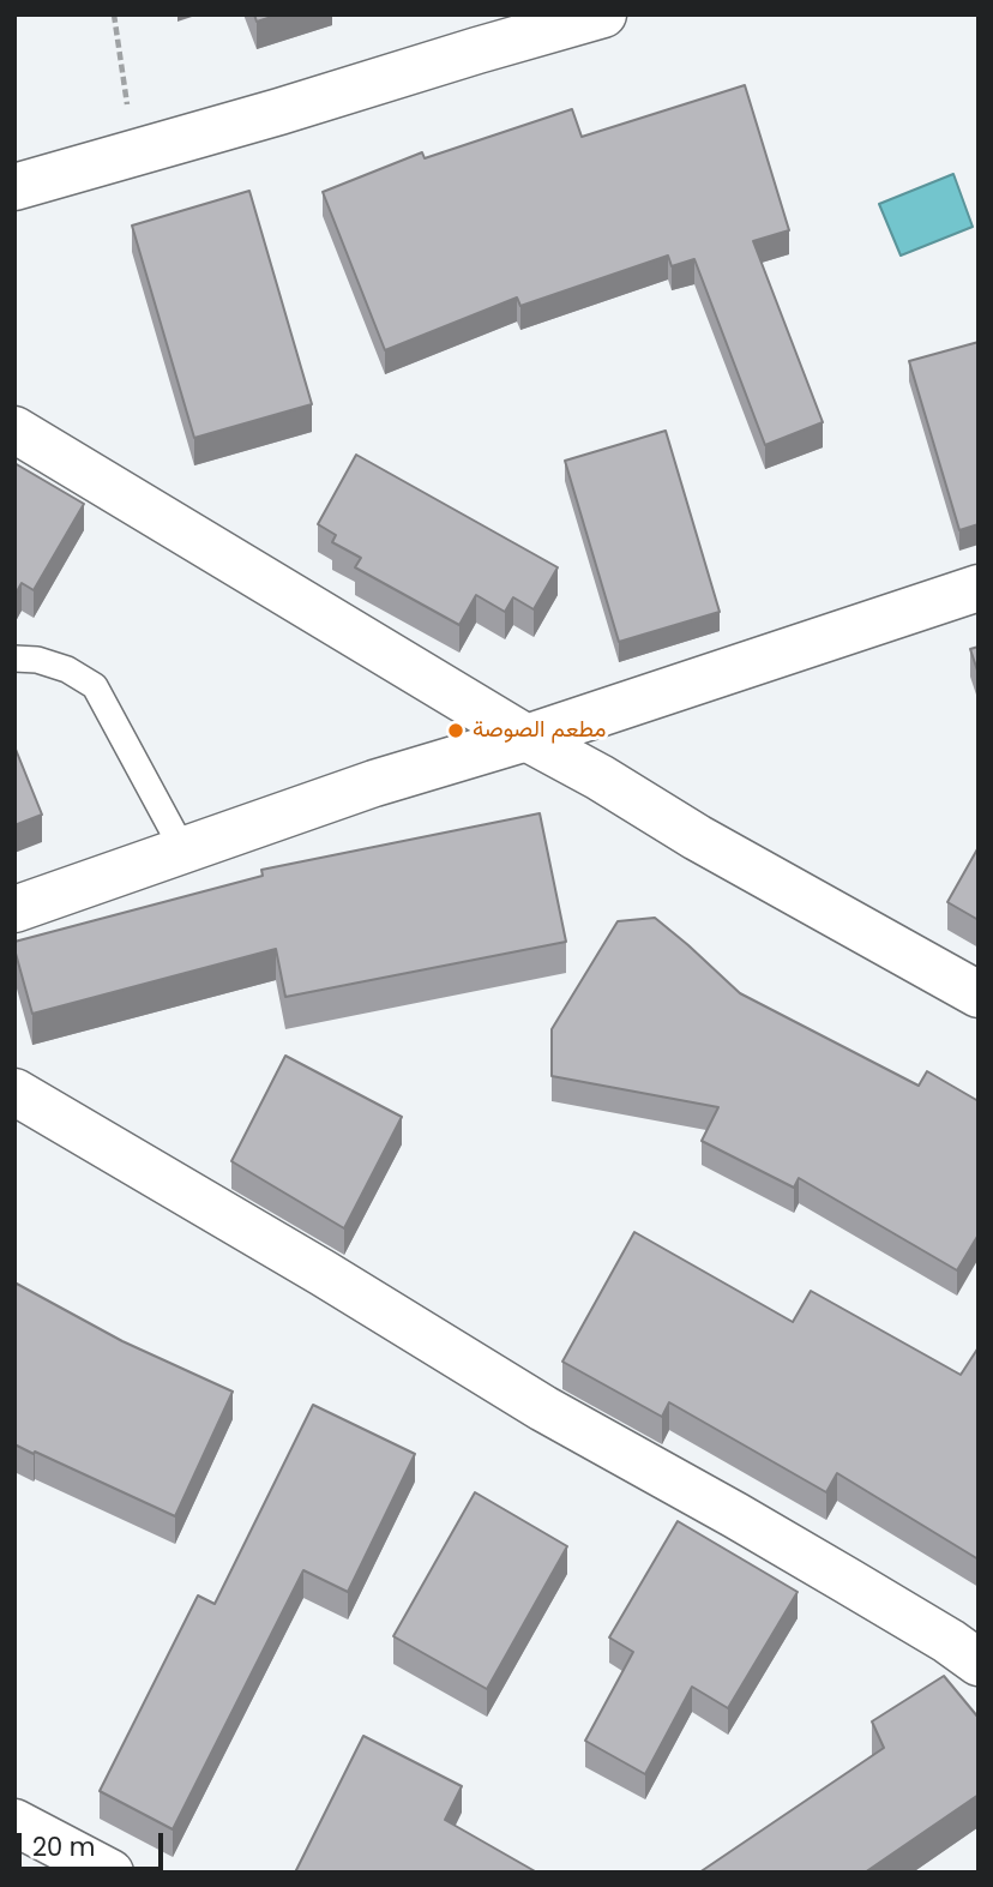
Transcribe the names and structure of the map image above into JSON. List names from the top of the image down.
{
  "places": ["مطعم الصوصة"],
  "scale_bar": "20 m"
}
